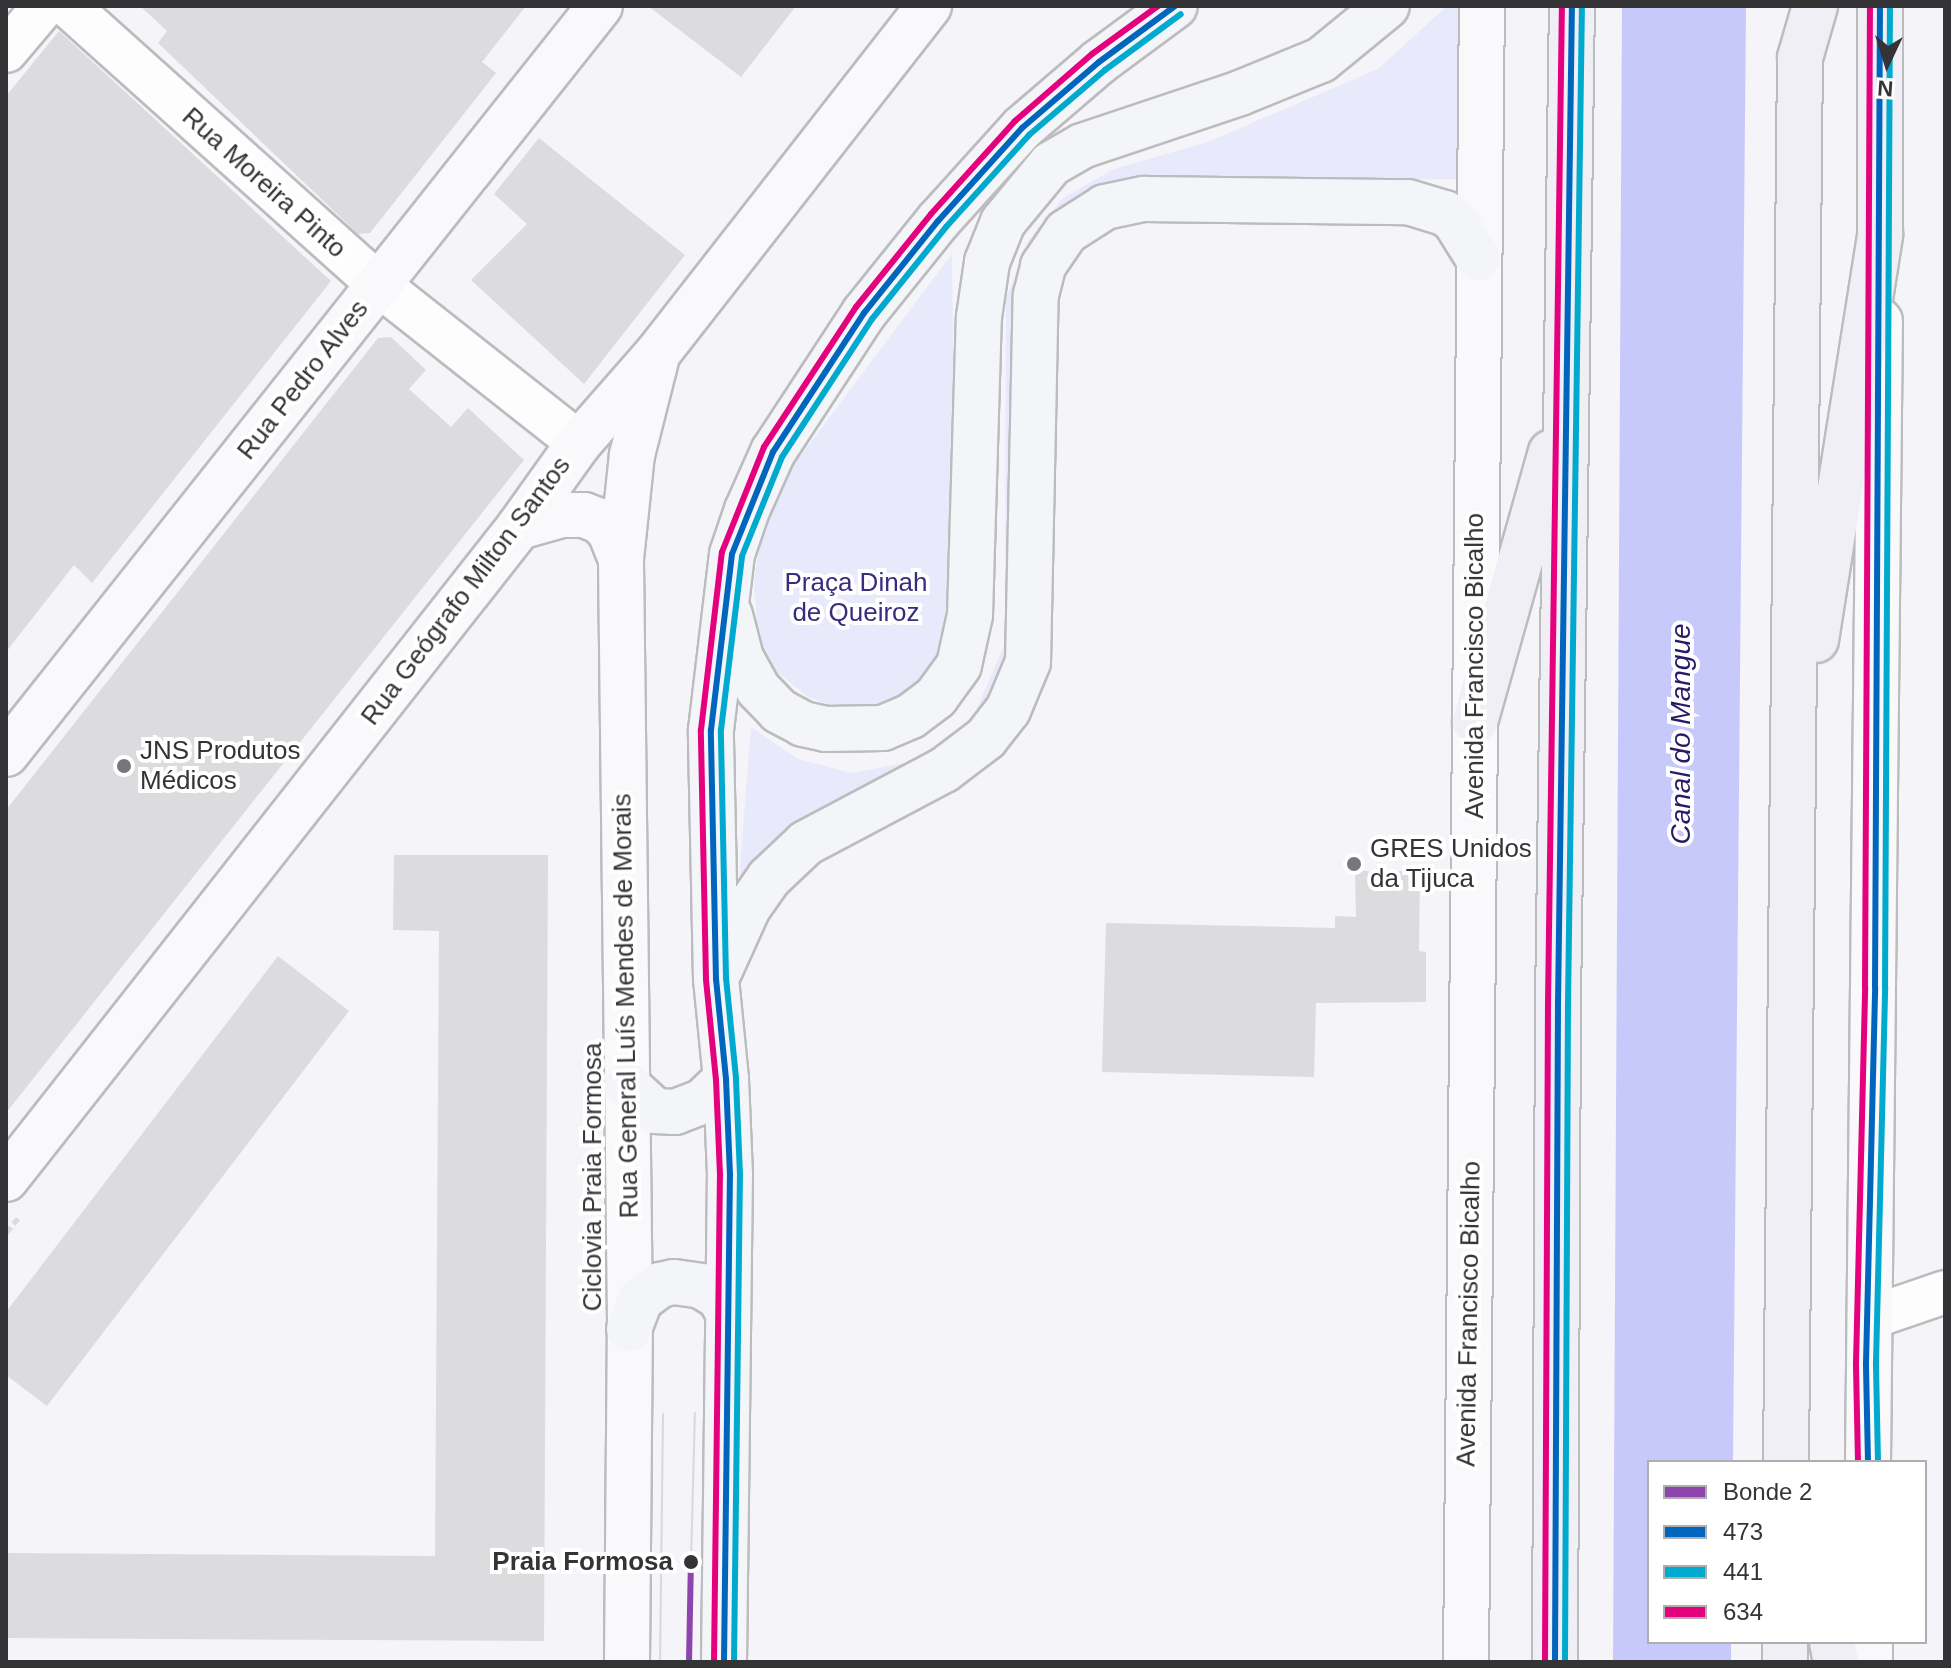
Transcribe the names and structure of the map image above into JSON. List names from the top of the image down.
{
  "streets": {
    "main road": [
      "Rua Pedro Alves",
      "Rua Geógrafo Milton Santos",
      "Avenida Francisco Bicalho",
      "Rua General Luís Mendes de Morais"
    ],
    "street": ["Rua Moreira Pinto"]
  },
  "crossings": [
    ["Rua Moreira Pinto", "Rua Pedro Alves"],
    ["Rua Moreira Pinto", "Rua Geógrafo Milton Santos"],
    ["Rua Geógrafo Milton Santos", "Rua General Luís Mendes de Morais"]
  ],
  "water": ["Canal do Mangue"],
  "parks": ["Praça Dinah de Queiroz"],
  "places": ["JNS Produtos Médicos", "GRES Unidos da Tijuca", "Praia Formosa"],
  "lines": [
    "transit line 473",
    "transit line 441",
    "transit line 634",
    "tram line 2"
  ],
  "legend": [
    "Bonde 2",
    "473",
    "441",
    "634"
  ],
  "north": "bottom"
}
